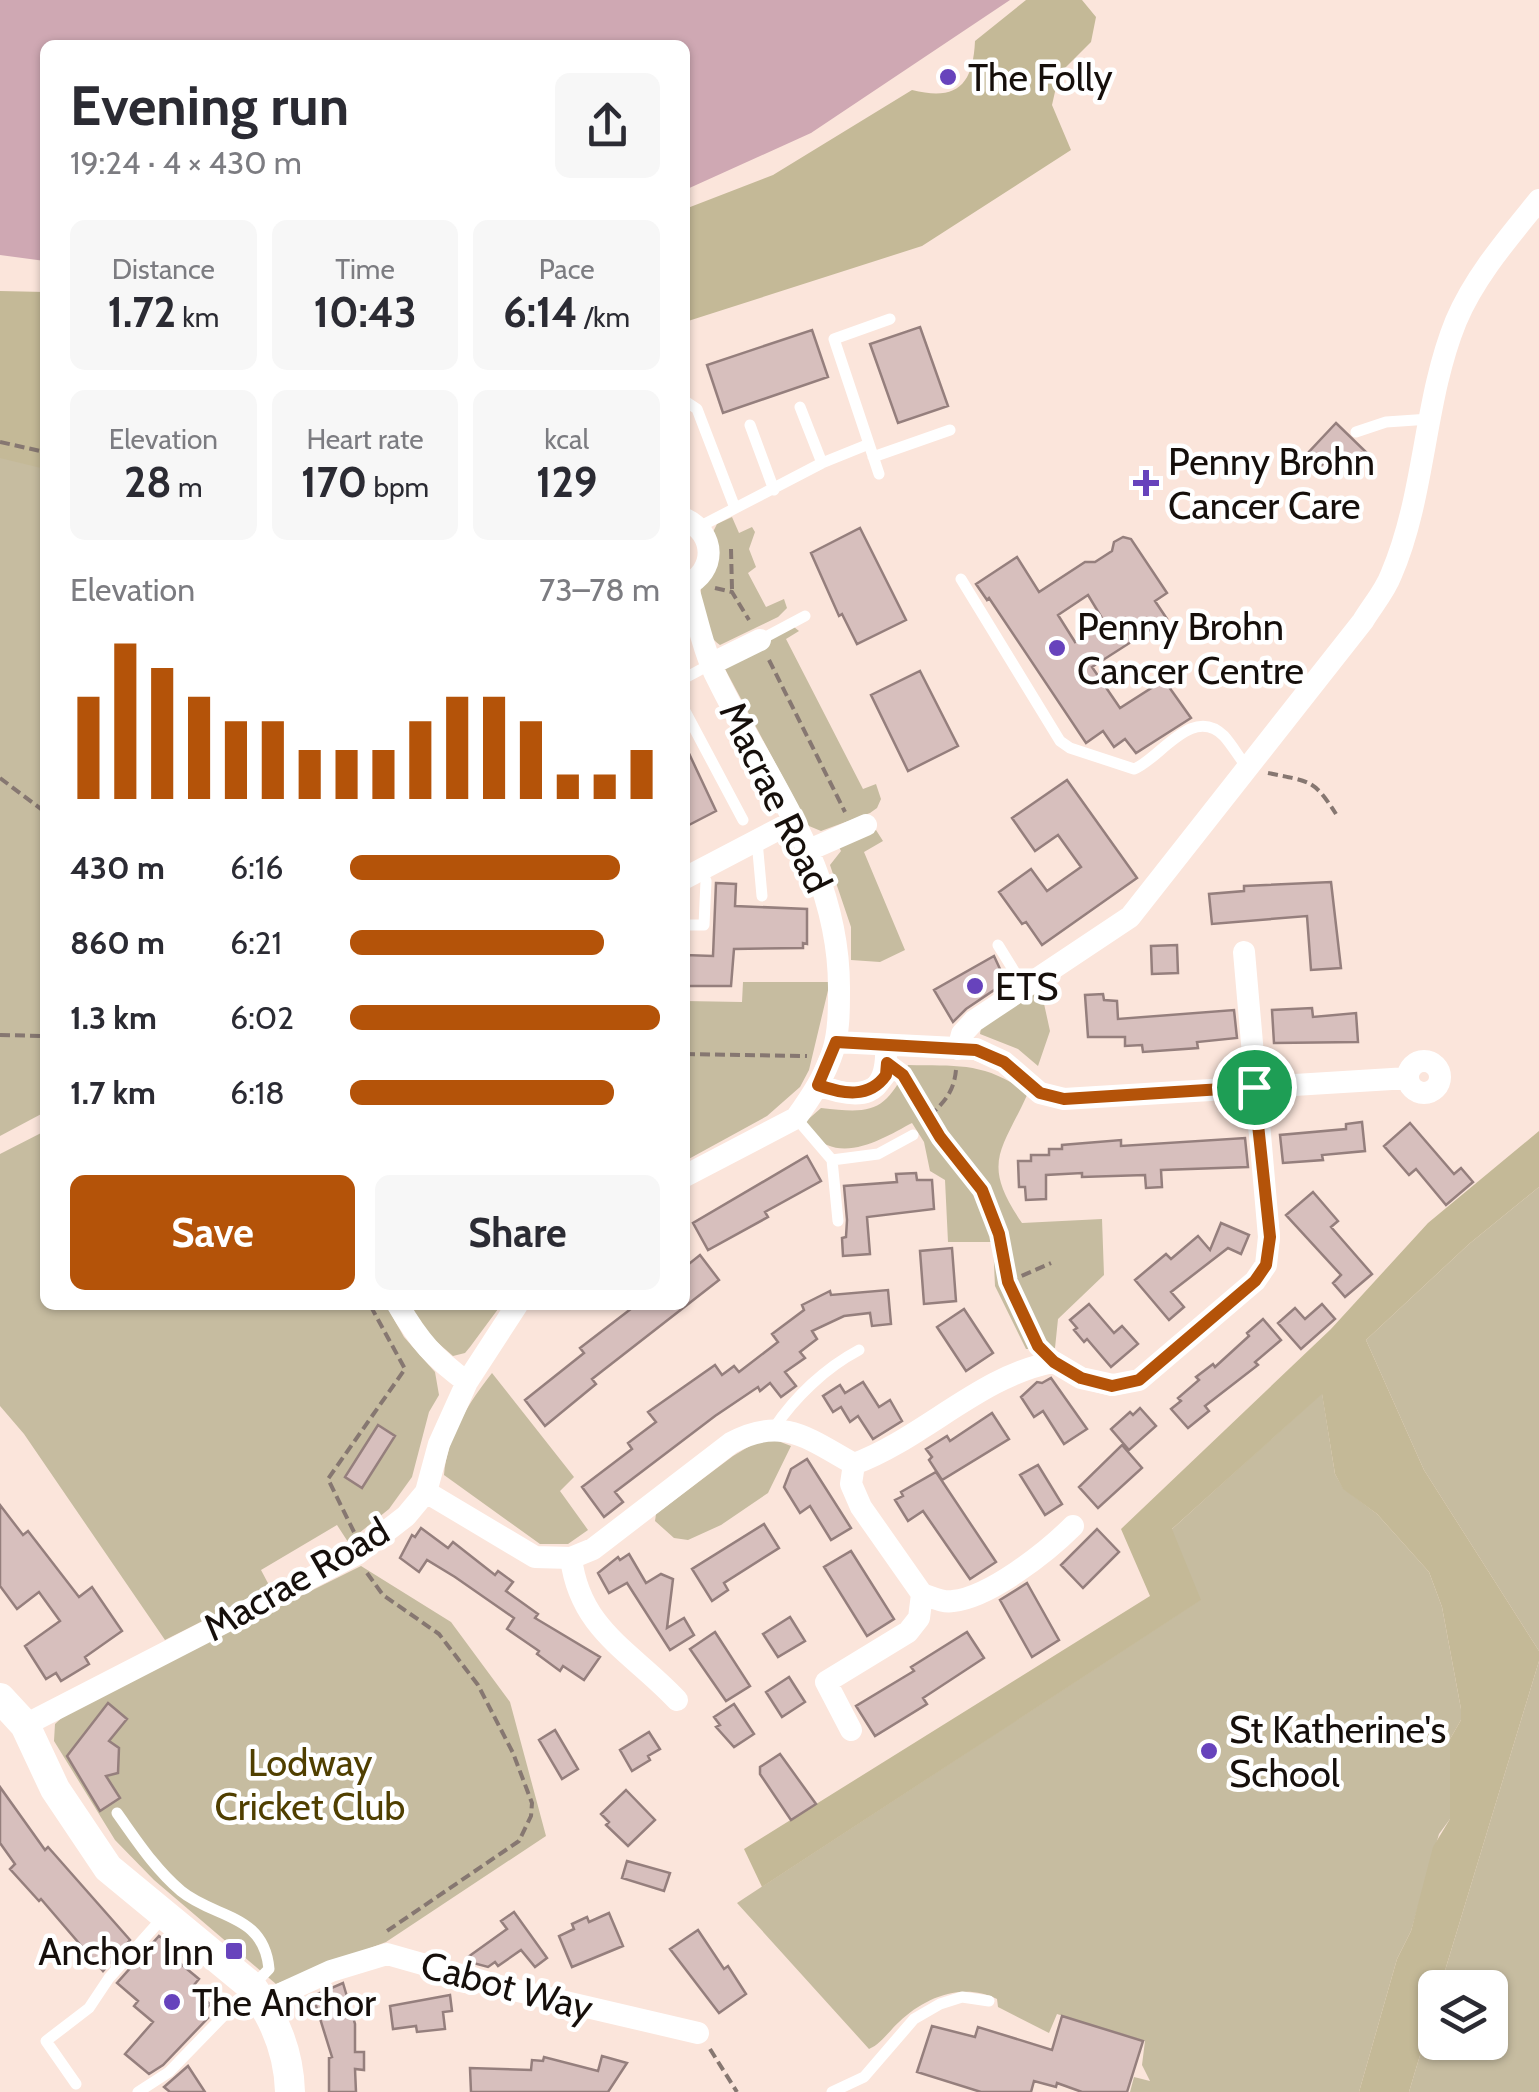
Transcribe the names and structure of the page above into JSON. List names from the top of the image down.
{
  "streets": {
    "street": ["Macrae Road", "Cabot Way"]
  },
  "parks": ["Lodway Cricket Club"],
  "places": {
    "other": [
      "The Folly",
      "Penny Brohn Cancer Centre",
      "ETS",
      "St Katherine's School",
      "The Anchor"
    ],
    "health": ["Penny Brohn Cancer Care"],
    "transit": ["Anchor Inn"]
  },
  "page": {
    "heading": ["Evening run", "19:24 · 4 × 430 m"],
    "stats": [
      ["Distance", "1.72 km"],
      ["Time", "10:43"],
      ["Pace", "6:14 /km"],
      ["Elevation", "28 m"],
      ["Heart rate", "170 bpm"],
      ["kcal", "129"]
    ],
    "chart": ["Elevation", "73–78 m"],
    "list": [
      {
        "name": "430 m",
        "note": "6:16"
      },
      {
        "name": "860 m",
        "note": "6:21"
      },
      {
        "name": "1.3 km",
        "note": "6:02"
      },
      {
        "name": "1.7 km",
        "note": "6:18"
      }
    ],
    "buttons": ["Save", "Share"]
  }
}
